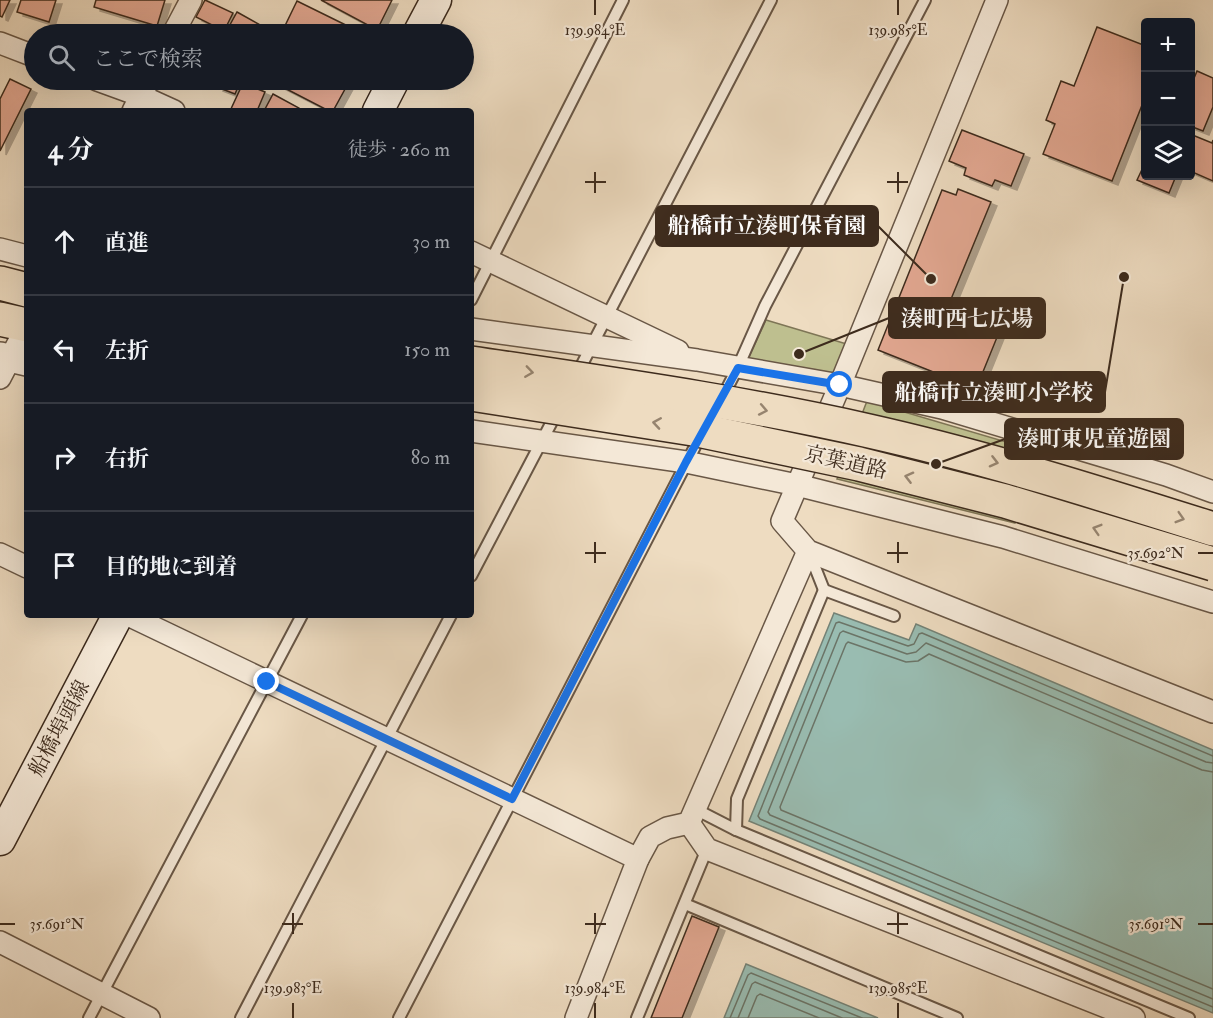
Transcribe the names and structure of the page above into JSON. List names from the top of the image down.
{
  "streets": {
    "highway": ["京葉道路"],
    "main road": ["船橋埠頭線"]
  },
  "places": [
    "船橋市立湊町小学校",
    "船橋市立湊町保育園",
    "湊町西七広場",
    "湊町東児童遊園"
  ],
  "page": {
    "map_buttons": ["+", "−"],
    "search": "ここで検索",
    "heading": ["4 分", "徒歩 · 260 m"],
    "list": [
      ["直進", "30 m"],
      ["左折", "150 m"],
      ["右折", "80 m"],
      "目的地に到着"
    ]
  },
  "coordinates": [
    "139.984°E",
    "139.985°E",
    "35.692°N",
    "35.691°N",
    "139.983°E"
  ]
}
